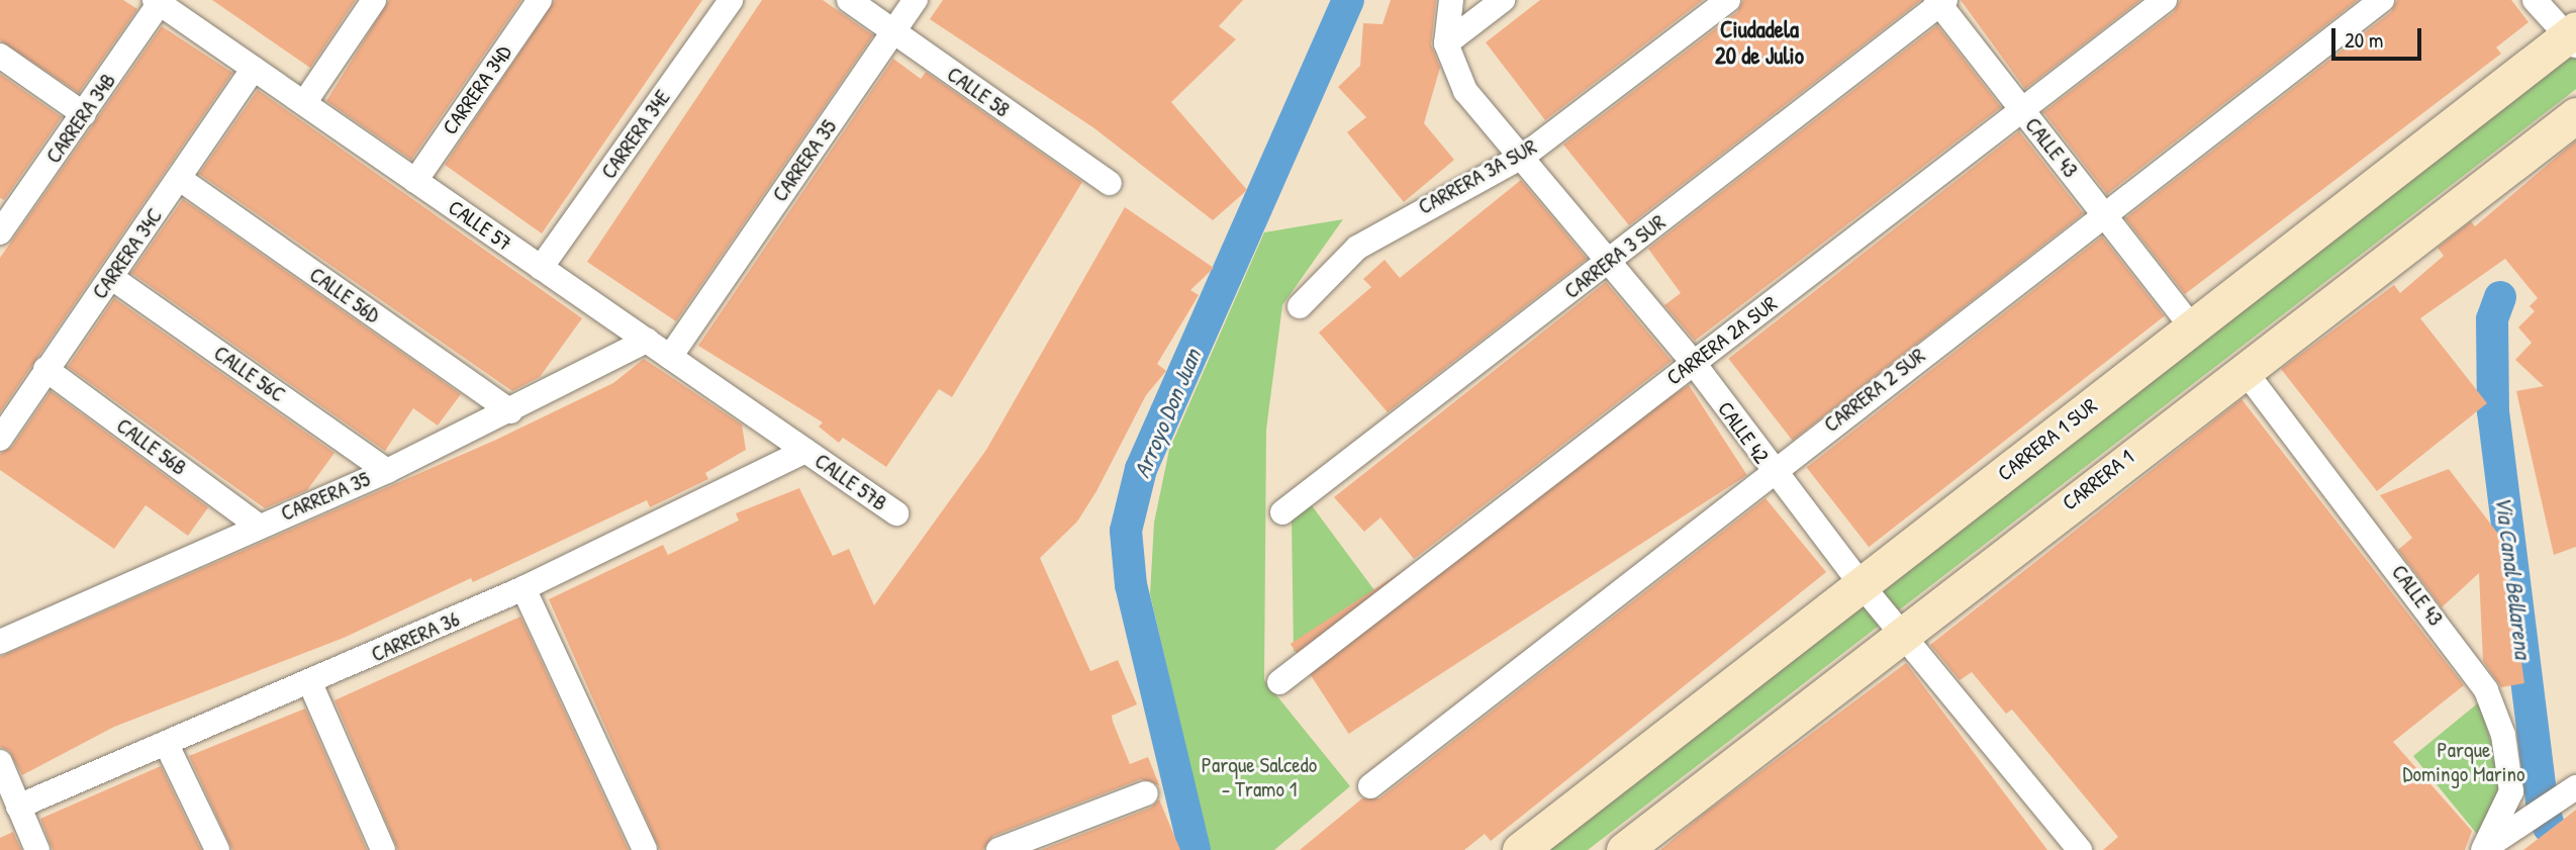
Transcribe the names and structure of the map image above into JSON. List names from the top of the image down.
{
  "streets": {
    "street": [
      "CARRERA 34D",
      "CALLE 58",
      "CARRERA 34B",
      "CARRERA 34E",
      "CALLE 43",
      "CARRERA 35",
      "CARRERA 3A SUR",
      "CALLE 57",
      "CARRERA 34C",
      "CARRERA 3 SUR",
      "CALLE 56D",
      "CARRERA 2A SUR",
      "CALLE 56C",
      "CARRERA 2 SUR",
      "CALLE 42",
      "CARRERA 1 SUR",
      "CALLE 56B",
      "CARRERA 1",
      "CALLE 57B",
      "CARRERA 36"
    ]
  },
  "crossings": [
    ["CARRERA 34D", "CALLE 57"],
    ["CALLE 58", "CARRERA 35"],
    ["CARRERA 34B", "CALLE 57"],
    ["CARRERA 34E", "CALLE 57"],
    ["CALLE 43", "CARRERA 3 SUR"],
    ["CALLE 43", "CARRERA 2A SUR"],
    ["CALLE 43", "CARRERA 2 SUR"],
    ["CALLE 43", "CARRERA 1 SUR"],
    ["CALLE 43", "CARRERA 1"],
    ["CARRERA 35", "CALLE 57"],
    ["CARRERA 35", "CALLE 56D"],
    ["CARRERA 35", "CALLE 56C"],
    ["CARRERA 35", "CALLE 56B"],
    ["CARRERA 3A SUR", "CALLE 42"],
    ["CALLE 57", "CARRERA 34C"],
    ["CALLE 57", "CALLE 57B"],
    ["CALLE 57", "CARRERA 36"],
    ["CARRERA 34C", "CALLE 56D"],
    ["CARRERA 34C", "CALLE 56C"],
    ["CARRERA 34C", "CALLE 56B"],
    ["CARRERA 3 SUR", "CALLE 42"],
    ["CARRERA 2A SUR", "CALLE 42"],
    ["CARRERA 2 SUR", "CALLE 42"],
    ["CALLE 42", "CARRERA 1 SUR"],
    ["CALLE 42", "CARRERA 1"],
    ["CALLE 57B", "CARRERA 36"]
  ],
  "districts": ["Ciudadela 20 de Julio"],
  "water": ["Arroyo Don Juan", "Via Canal Bellarena"],
  "parks": ["Parque Domingo Marino", "Parque Salcedo - Tramo 1"],
  "scale_bar": "20 m"
}
